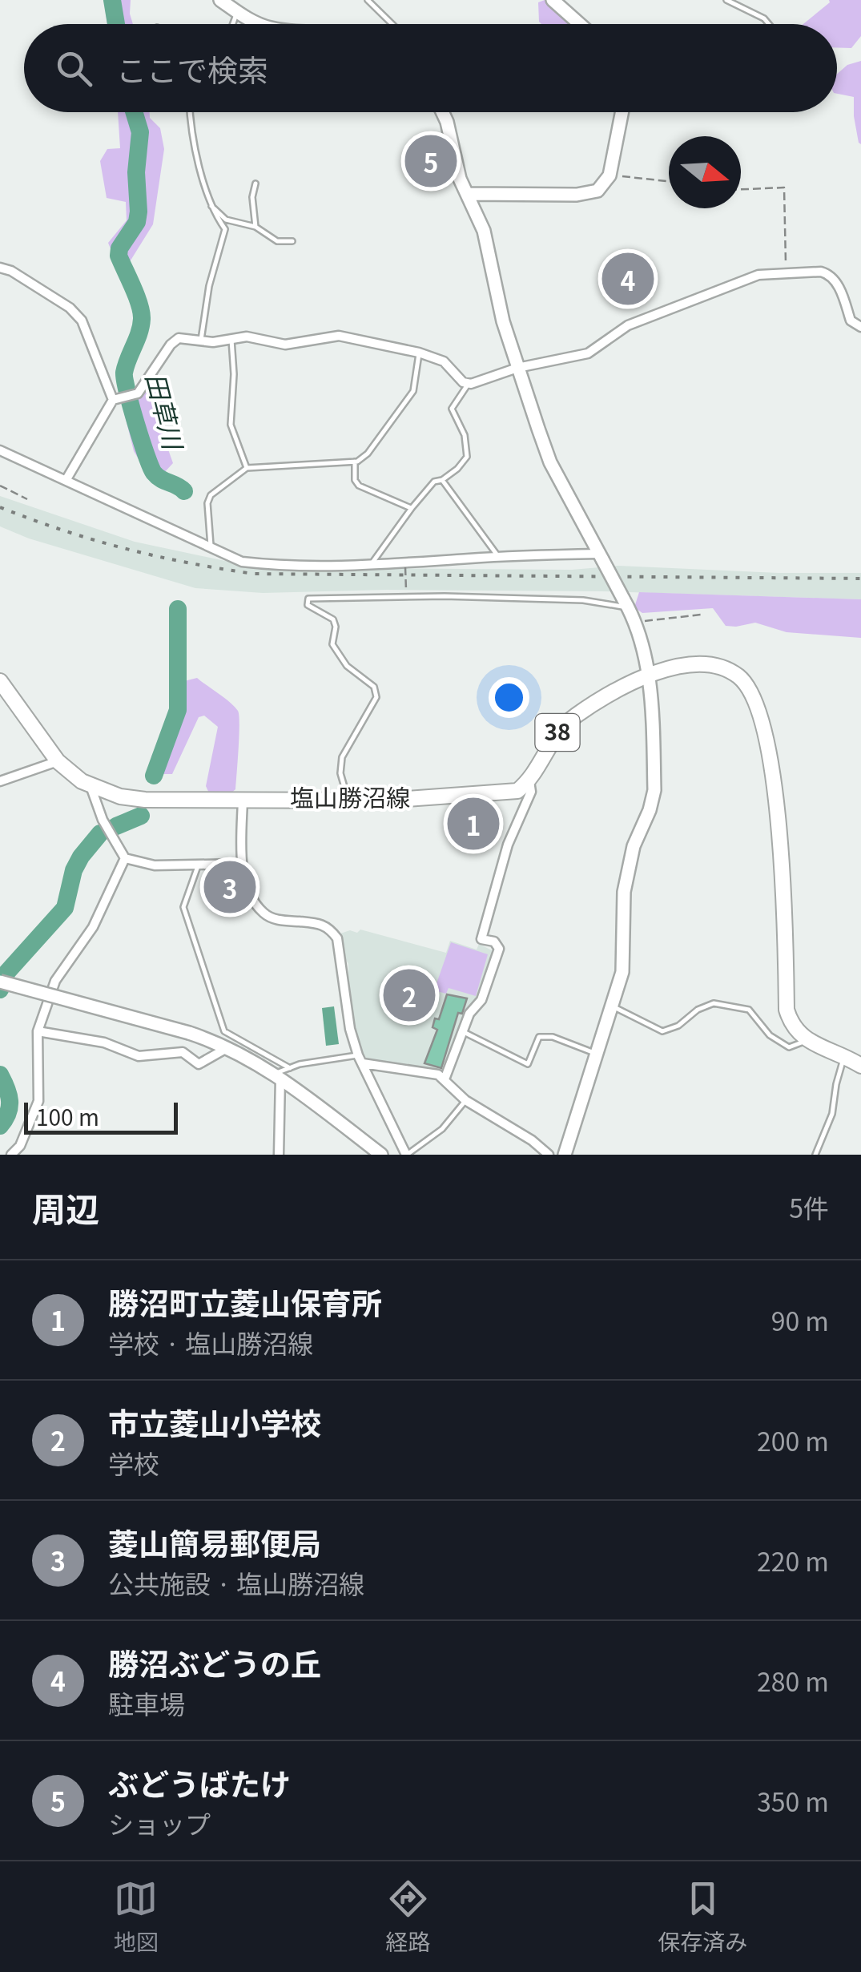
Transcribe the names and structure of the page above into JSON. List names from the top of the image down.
{
  "streets": {
    "main road": ["38", "塩山勝沼線"]
  },
  "crossings": [
    ["38", "塩山勝沼線"]
  ],
  "water": ["田草川"],
  "scale_bar": "100 m",
  "north": "right",
  "page": {
    "search": "ここで検索",
    "pins": [
      "5",
      "4",
      "1",
      "3",
      "2"
    ],
    "scale": "100 m",
    "heading": ["周辺", "5件"],
    "list": [
      {
        "mark": "1",
        "name": "勝沼町立菱山保育所",
        "note": "学校 · 塩山勝沼線",
        "value": "90 m"
      },
      {
        "mark": "2",
        "name": "市立菱山小学校",
        "note": "学校",
        "value": "200 m"
      },
      {
        "mark": "3",
        "name": "菱山簡易郵便局",
        "note": "公共施設 · 塩山勝沼線",
        "value": "220 m"
      },
      {
        "mark": "4",
        "name": "勝沼ぶどうの丘",
        "note": "駐車場",
        "value": "280 m"
      },
      {
        "mark": "5",
        "name": "ぶどうばたけ",
        "note": "ショップ",
        "value": "350 m"
      }
    ],
    "nav": ["地図", "経路", "保存済み"]
  }
}
